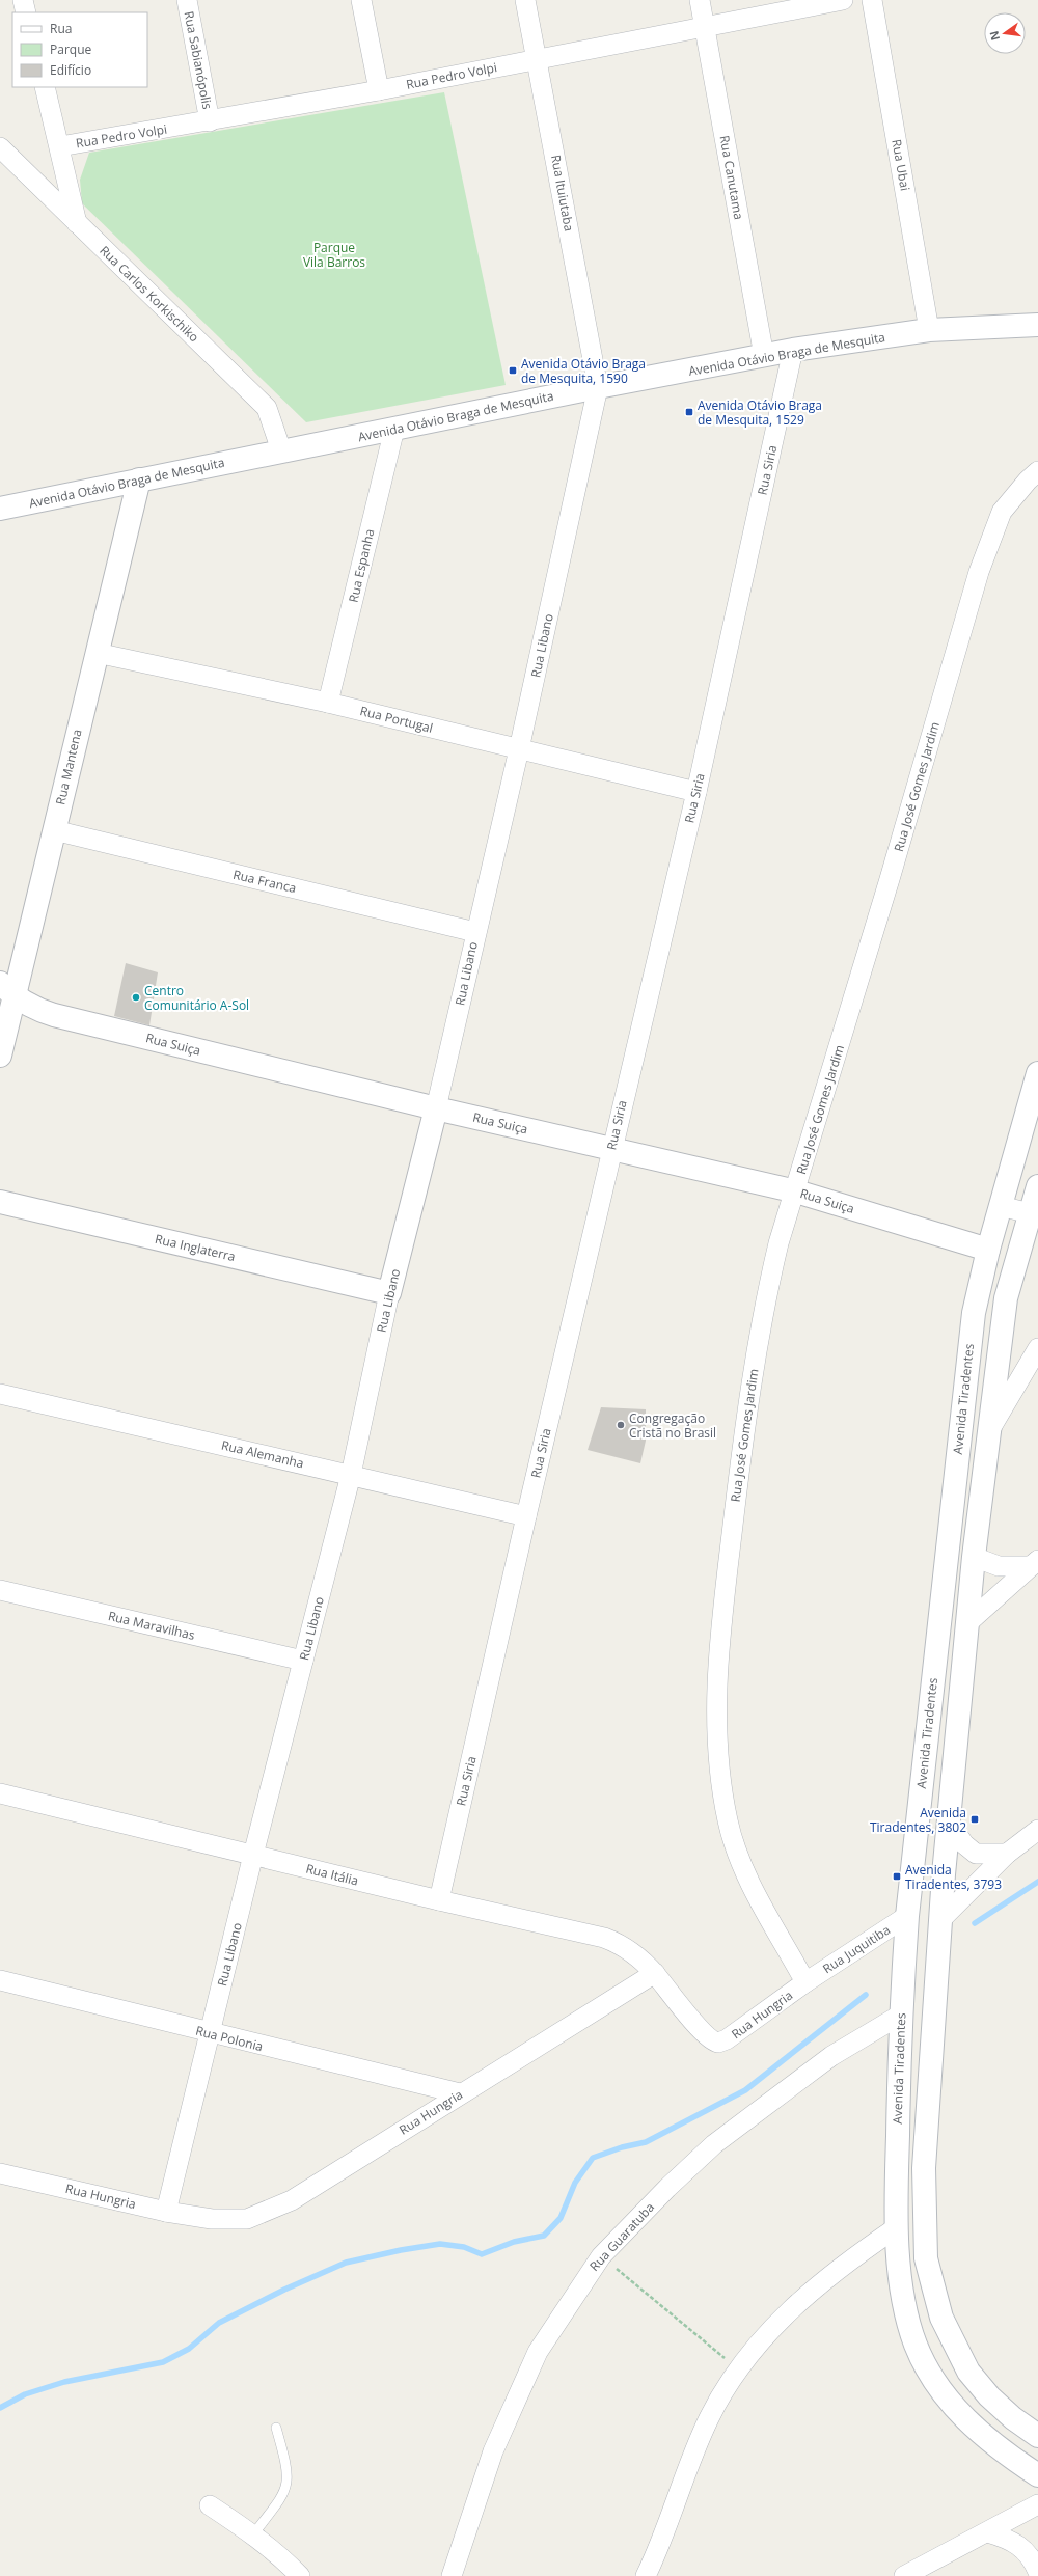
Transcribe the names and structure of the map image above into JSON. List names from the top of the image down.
{
  "streets": {
    "main road": [
      "Avenida Otávio Braga de Mesquita",
      "Rua Libano",
      "Rua Mantena",
      "Rua Suiça",
      "Rua Inglaterra",
      "Avenida Tiradentes"
    ],
    "street": [
      "Rua Sabianópolis",
      "Rua Pedro Volpi",
      "Rua Ubai",
      "Rua Canutama",
      "Rua Ituiutaba",
      "Rua Carlos Korkischiko",
      "Rua Siria",
      "Rua Espanha",
      "Rua Portugal",
      "Rua José Gomes Jardim",
      "Rua Franca",
      "Rua Alemanha",
      "Rua Maravilhas",
      "Rua Itália",
      "Rua Juquitiba",
      "Rua Hungria",
      "Rua Polonia",
      "Rua Guaratuba"
    ]
  },
  "crossings": [
    ["Rua Sabianópolis", "Rua Pedro Volpi"],
    ["Rua Pedro Volpi", "Rua Canutama"],
    ["Rua Pedro Volpi", "Rua Ituiutaba"],
    ["Rua Ubai", "Avenida Otávio Braga de Mesquita"],
    ["Rua Canutama", "Avenida Otávio Braga de Mesquita"],
    ["Rua Ituiutaba", "Avenida Otávio Braga de Mesquita"],
    ["Rua Ituiutaba", "Rua Libano"],
    ["Rua Carlos Korkischiko", "Avenida Otávio Braga de Mesquita"],
    ["Avenida Otávio Braga de Mesquita", "Rua Siria"],
    ["Avenida Otávio Braga de Mesquita", "Rua Espanha"],
    ["Avenida Otávio Braga de Mesquita", "Rua Libano"],
    ["Avenida Otávio Braga de Mesquita", "Rua Mantena"],
    ["Rua Siria", "Rua Portugal"],
    ["Rua Siria", "Rua Suiça"],
    ["Rua Siria", "Rua Alemanha"],
    ["Rua Siria", "Rua Itália"],
    ["Rua Espanha", "Rua Portugal"],
    ["Rua Libano", "Rua Portugal"],
    ["Rua Libano", "Rua Franca"],
    ["Rua Libano", "Rua Suiça"],
    ["Rua Libano", "Rua Inglaterra"],
    ["Rua Libano", "Rua Alemanha"],
    ["Rua Libano", "Rua Maravilhas"],
    ["Rua Libano", "Rua Itália"],
    ["Rua Libano", "Rua Hungria"],
    ["Rua Libano", "Rua Polonia"],
    ["Rua Portugal", "Rua Mantena"],
    ["Rua Mantena", "Rua Franca"],
    ["Rua Mantena", "Rua Suiça"],
    ["Rua José Gomes Jardim", "Rua Suiça"],
    ["Rua José Gomes Jardim", "Rua Juquitiba"],
    ["Rua José Gomes Jardim", "Rua Hungria"],
    ["Rua Suiça", "Avenida Tiradentes"],
    ["Avenida Tiradentes", "Rua Juquitiba"],
    ["Avenida Tiradentes", "Rua Guaratuba"],
    ["Rua Itália", "Rua Hungria"],
    ["Rua Juquitiba", "Rua Hungria"],
    ["Rua Hungria", "Rua Polonia"]
  ],
  "parks": ["Parque Vila Barros"],
  "places": {
    "transit": [
      "Avenida Otávio Braga de Mesquita, 1590",
      "Avenida Otávio Braga de Mesquita, 1529",
      "Avenida Tiradentes, 3802",
      "Avenida Tiradentes, 3793"
    ],
    "other": ["Centro Comunitário A-Sol", "Congregação Cristã no Brasil"]
  },
  "legend": ["Rua", "Parque", "Edifício"],
  "north": "left"
}
